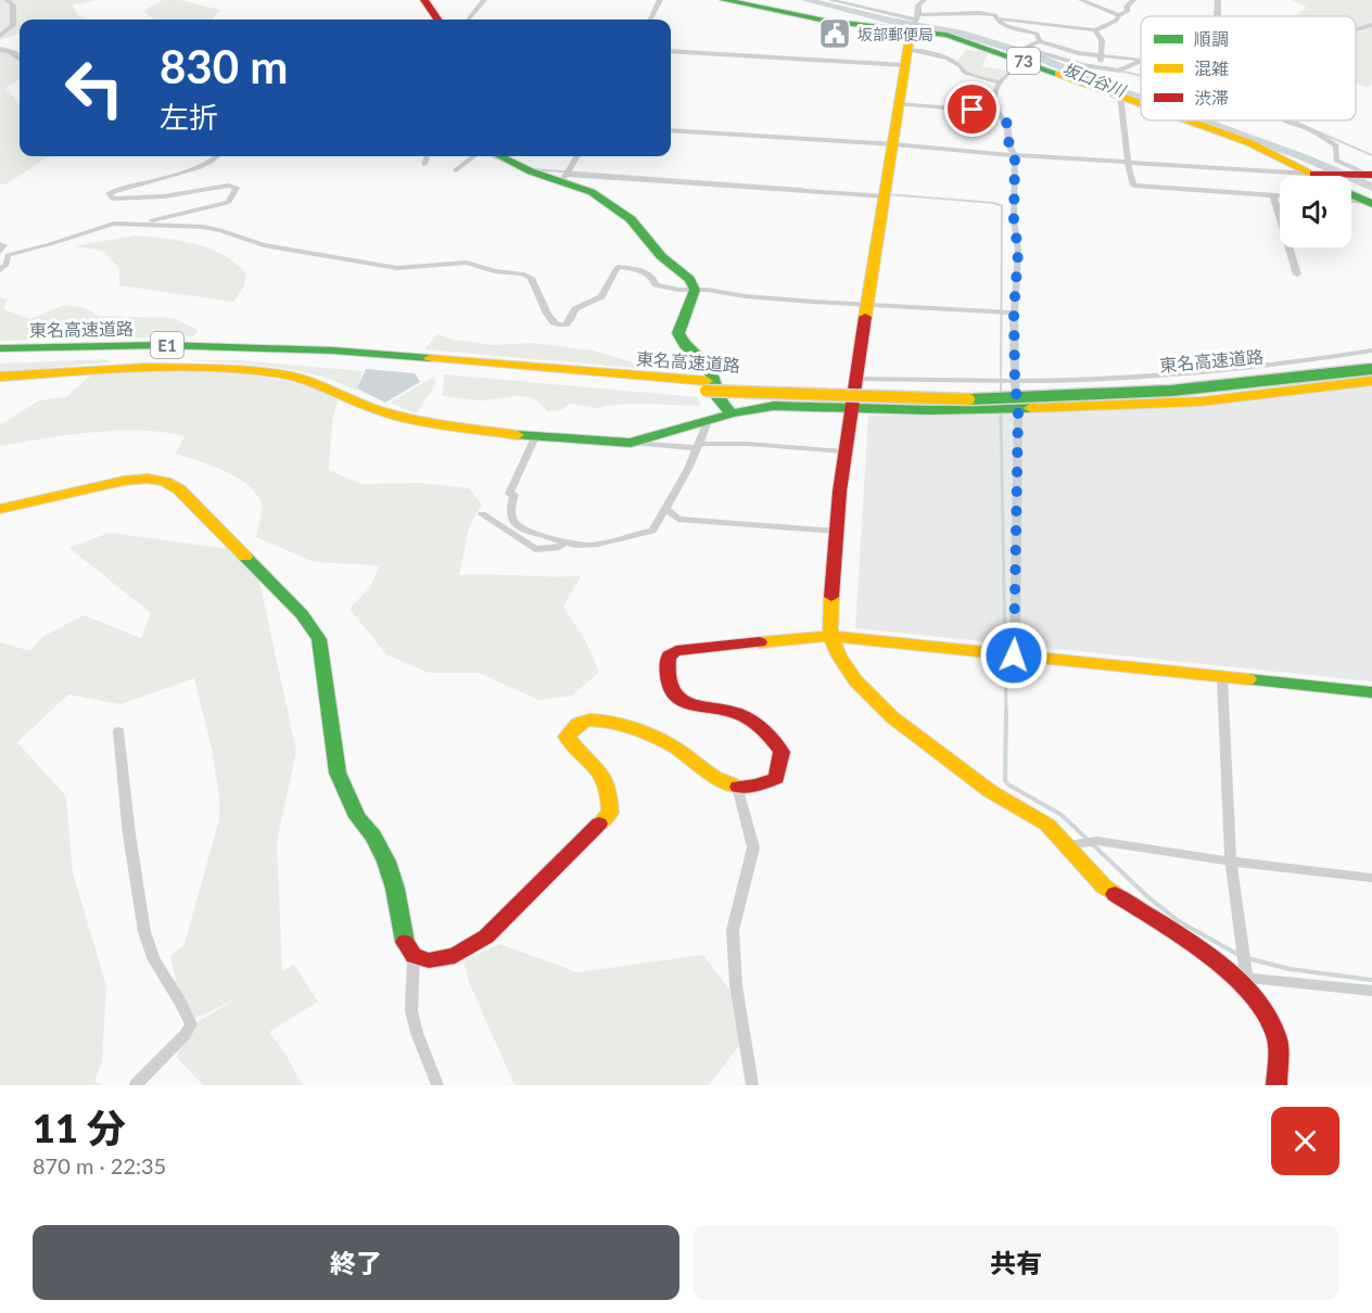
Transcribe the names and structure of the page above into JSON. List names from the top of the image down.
{
  "streets": {
    "main road": ["73", "東名高速道路", "E1"]
  },
  "water": ["坂口谷川"],
  "places": {
    "public building": ["坂部郵便局"]
  },
  "legend": ["順調", "混雑", "渋滞"],
  "page": {
    "turn": ["830 m", "左折"],
    "heading": ["11 分", "870 m · 22:35"],
    "buttons": ["終了", "共有"]
  }
}
